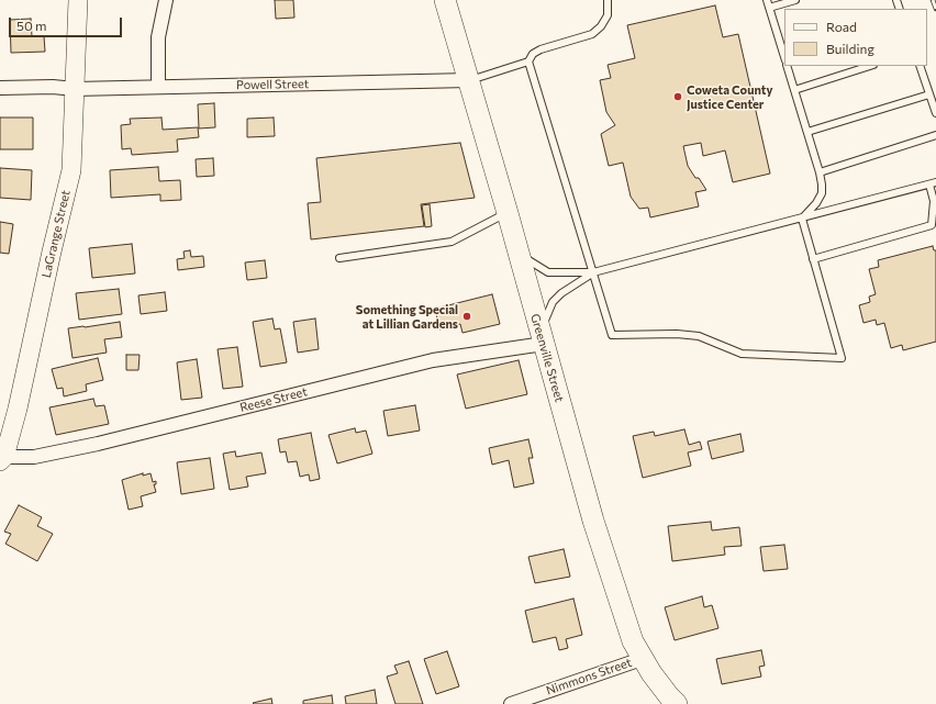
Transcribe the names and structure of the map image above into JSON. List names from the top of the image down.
{
  "streets": {
    "main road": ["Greenville Street"],
    "street": [
      "Powell Street",
      "LaGrange Street",
      "Reese Street",
      "Nimmons Street"
    ]
  },
  "crossings": [
    ["Powell Street", "LaGrange Street"],
    ["Powell Street", "Greenville Street"],
    ["LaGrange Street", "Reese Street"],
    ["Greenville Street", "Reese Street"],
    ["Greenville Street", "Nimmons Street"]
  ],
  "places": ["Coweta County Justice Center", "Something Special at Lillian Gardens"],
  "legend": ["Road", "Building"],
  "scale_bar": "50 m"
}
